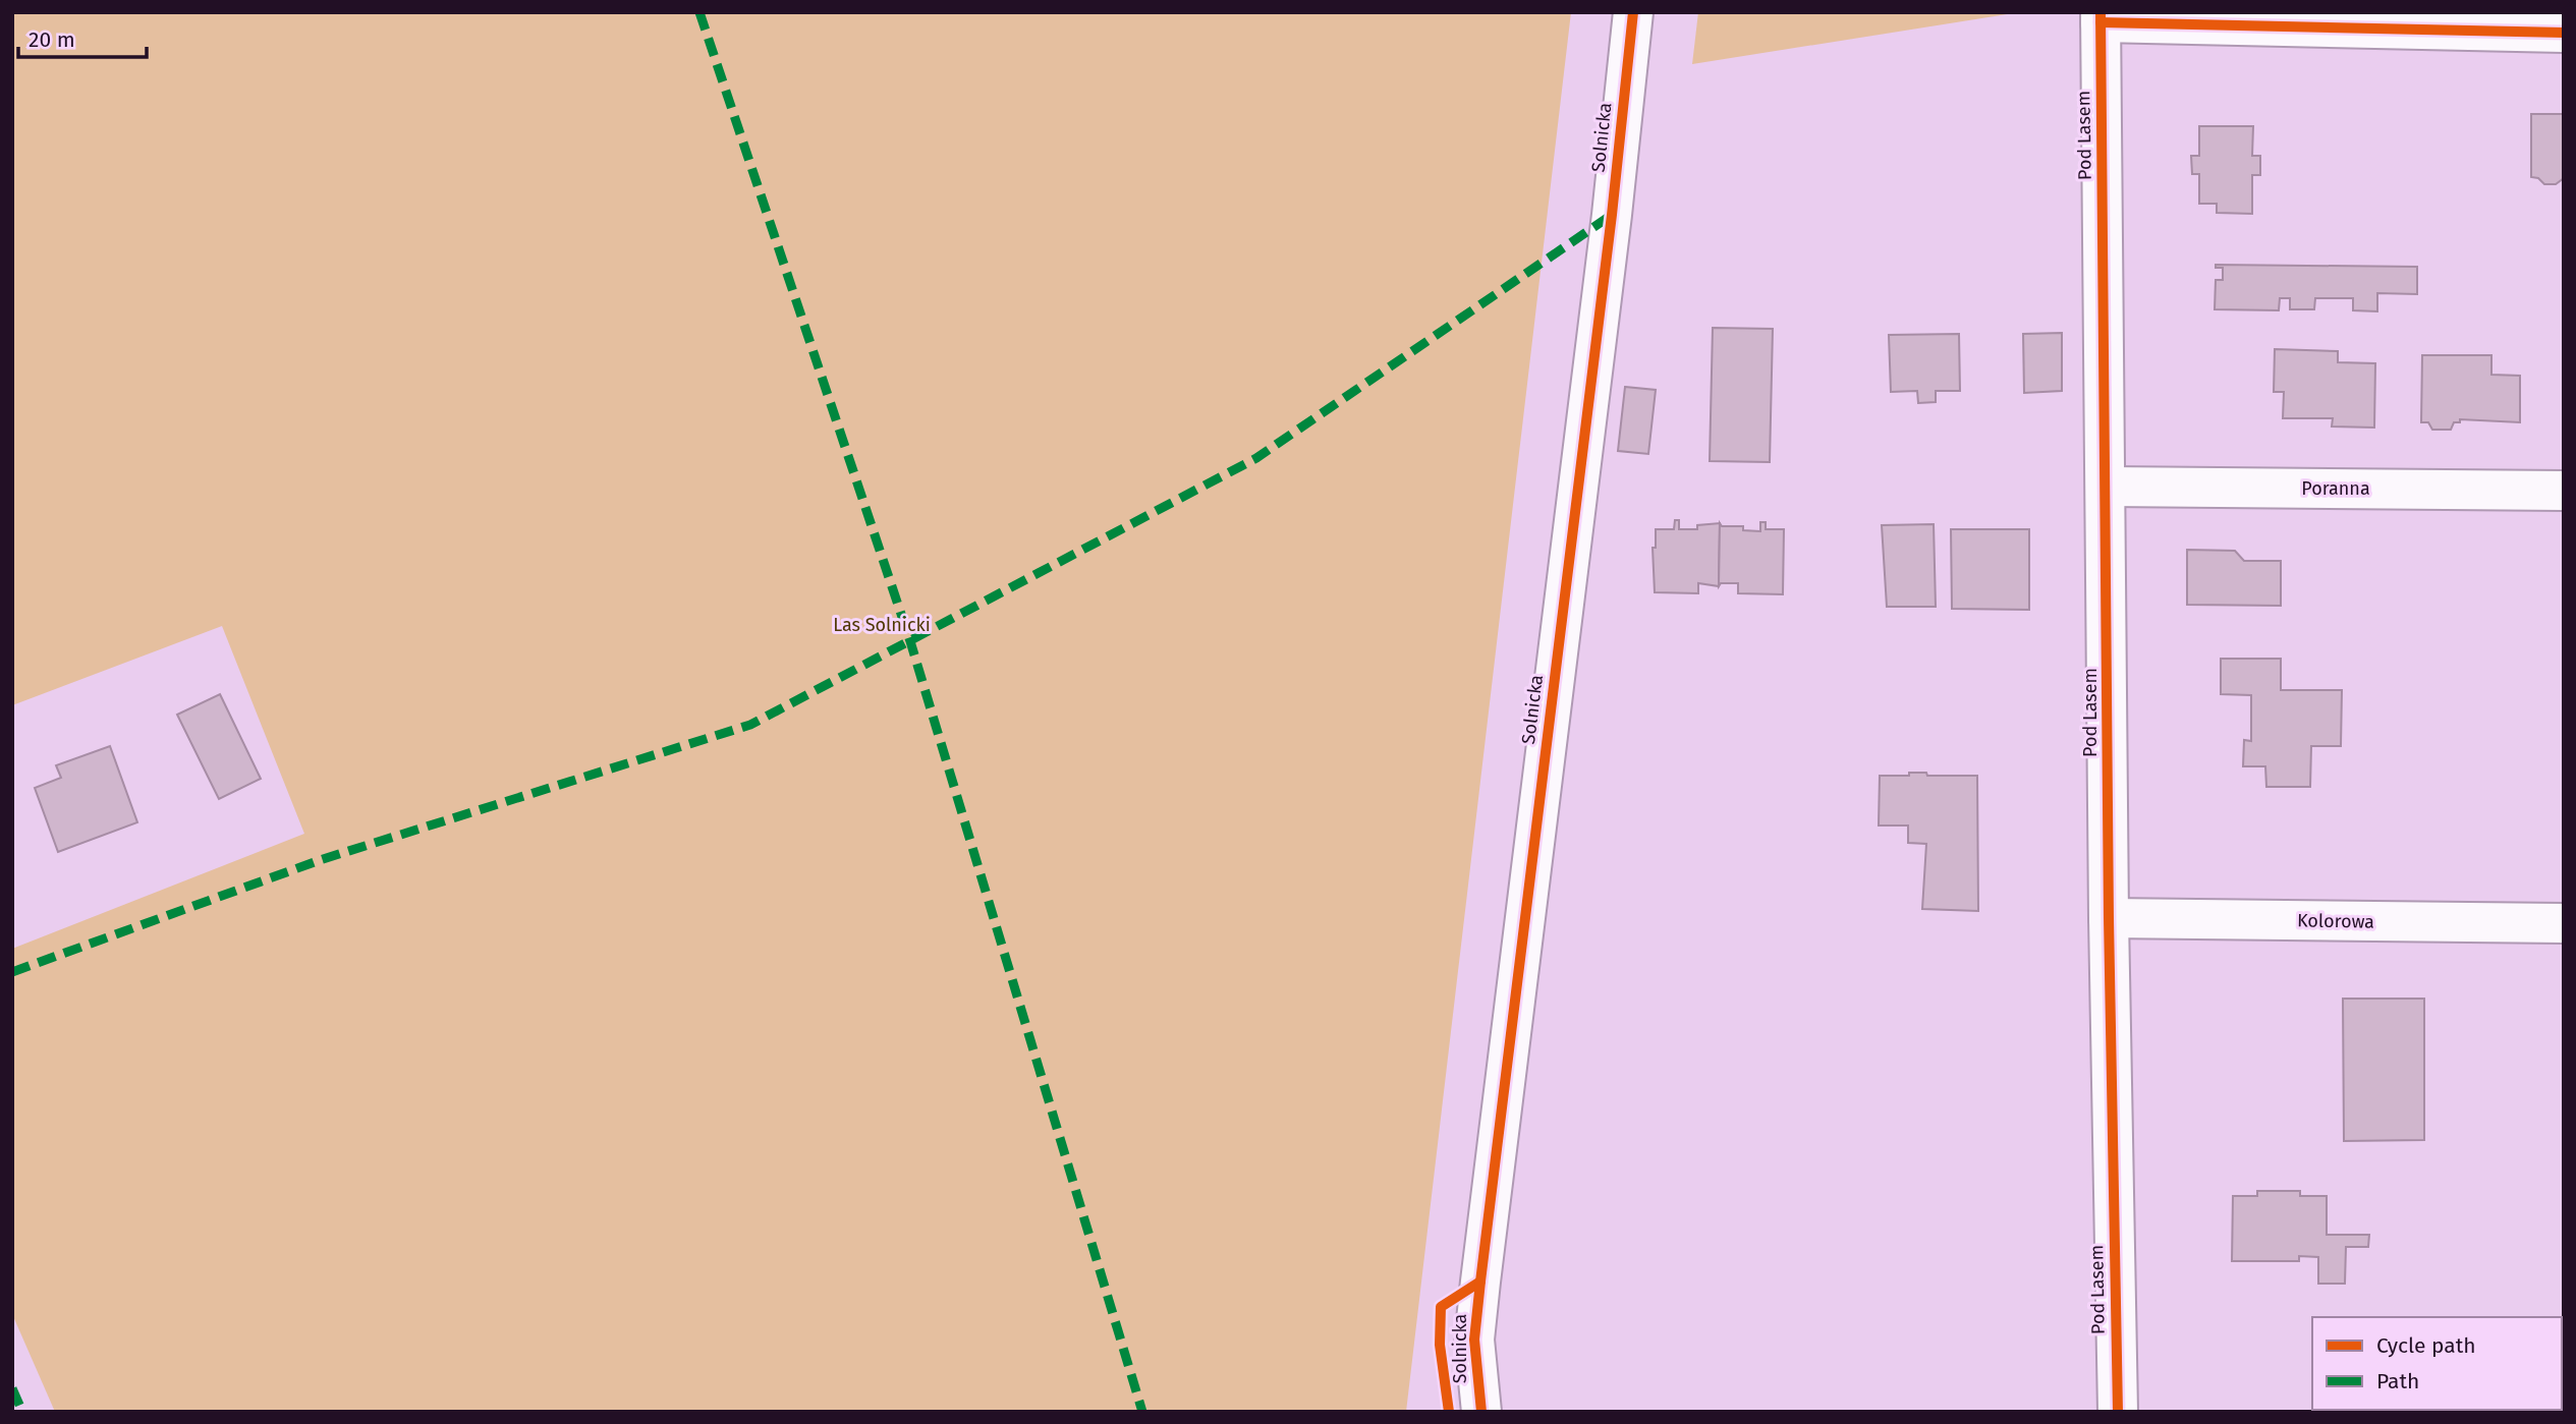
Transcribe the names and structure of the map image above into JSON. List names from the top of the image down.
{
  "streets": {
    "street": [
      "Pod Lasem",
      "Solnicka",
      "Poranna",
      "Kolorowa"
    ]
  },
  "crossings": [
    ["Pod Lasem", "Poranna"],
    ["Pod Lasem", "Kolorowa"]
  ],
  "parks": ["Las Solnicki"],
  "legend": ["Cycle path", "Path"],
  "scale_bar": "20 m"
}
